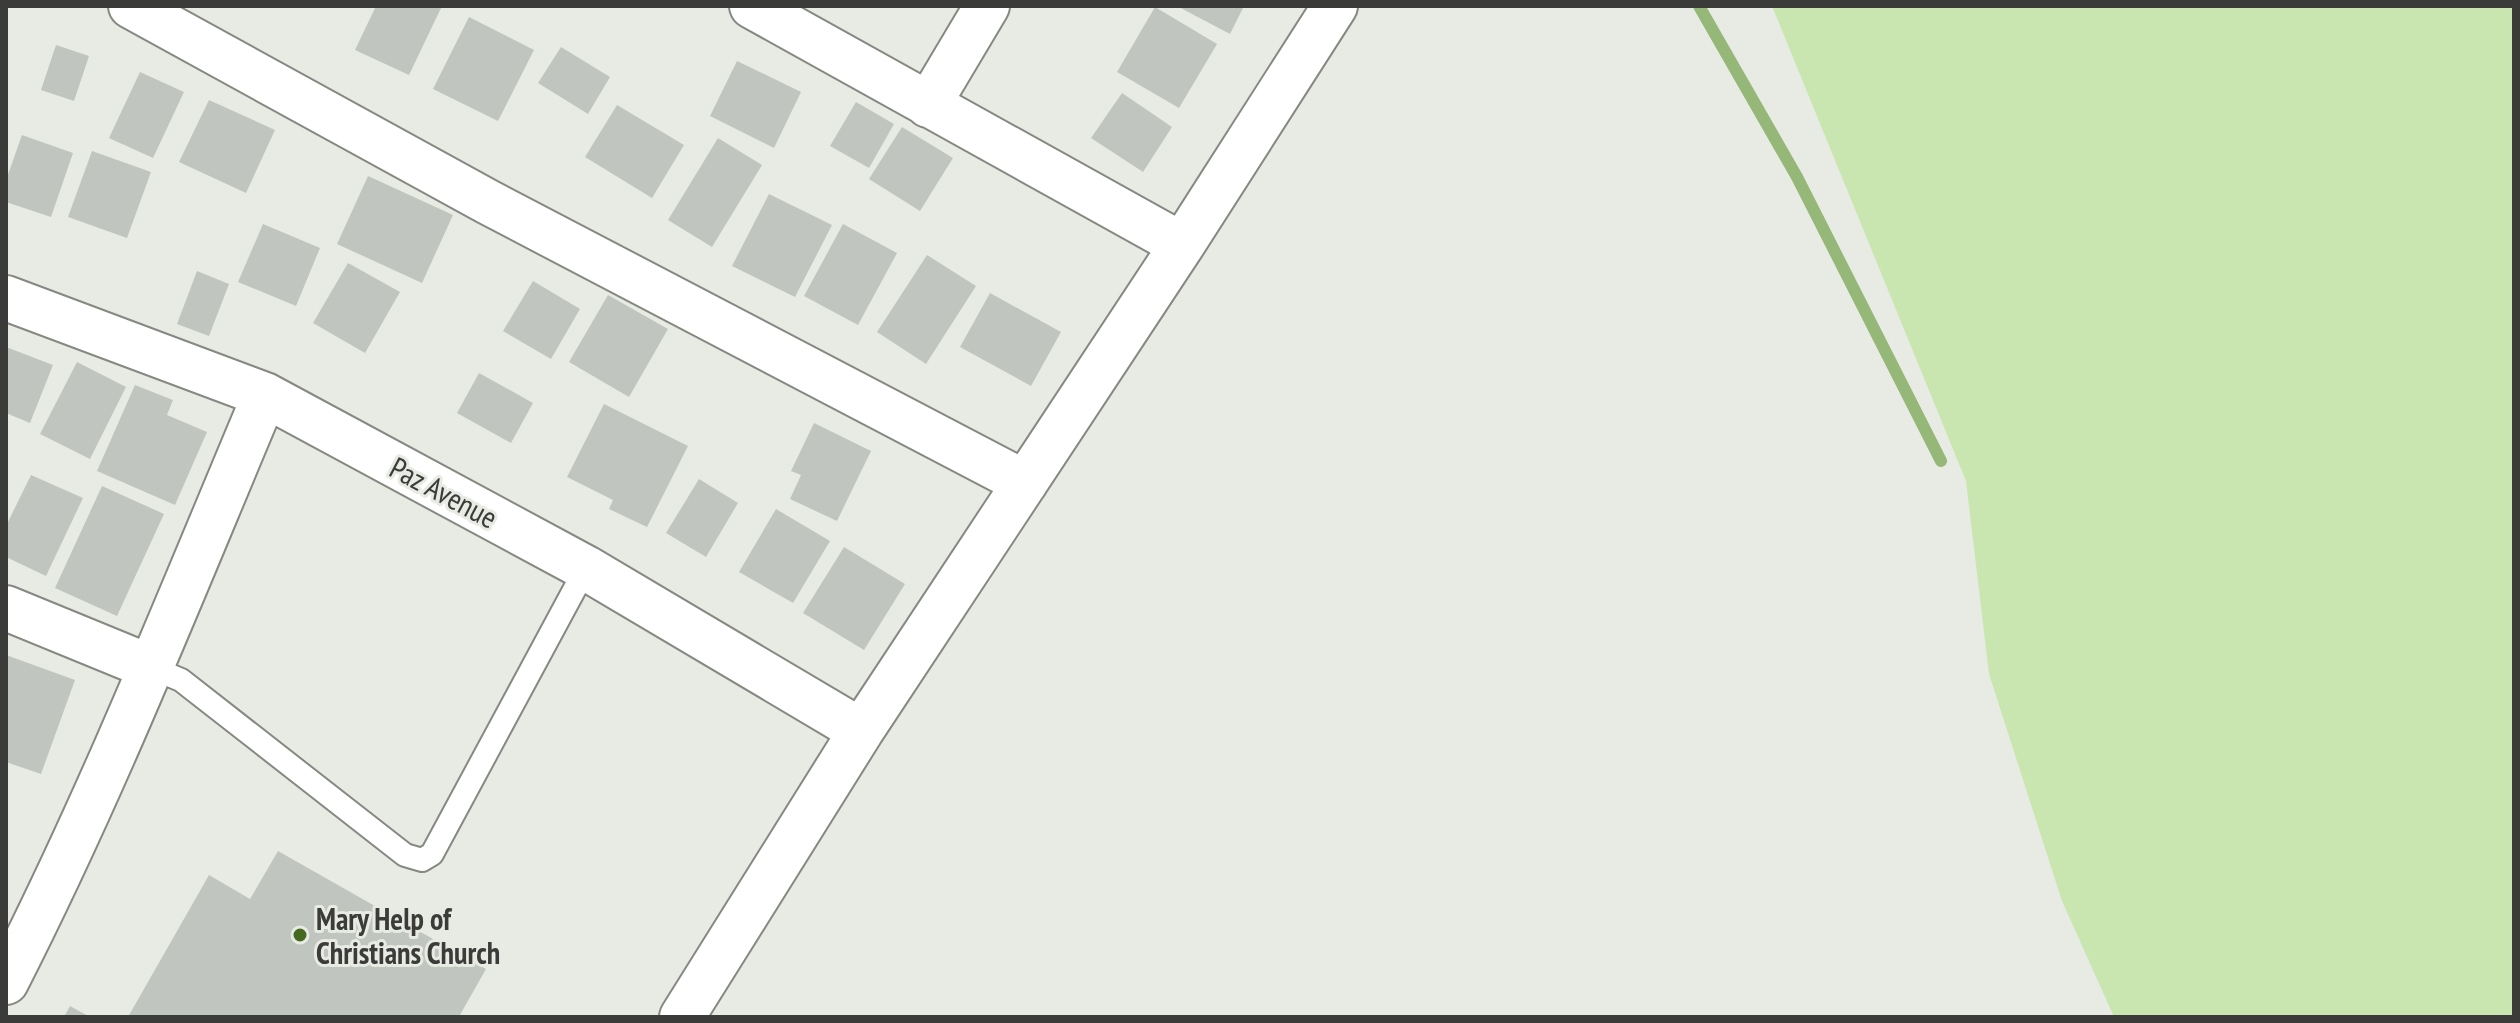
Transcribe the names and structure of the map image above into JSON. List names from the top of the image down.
{
  "streets": {
    "street": ["Paz Avenue"]
  },
  "places": ["Mary Help of Christians Church"]
}
